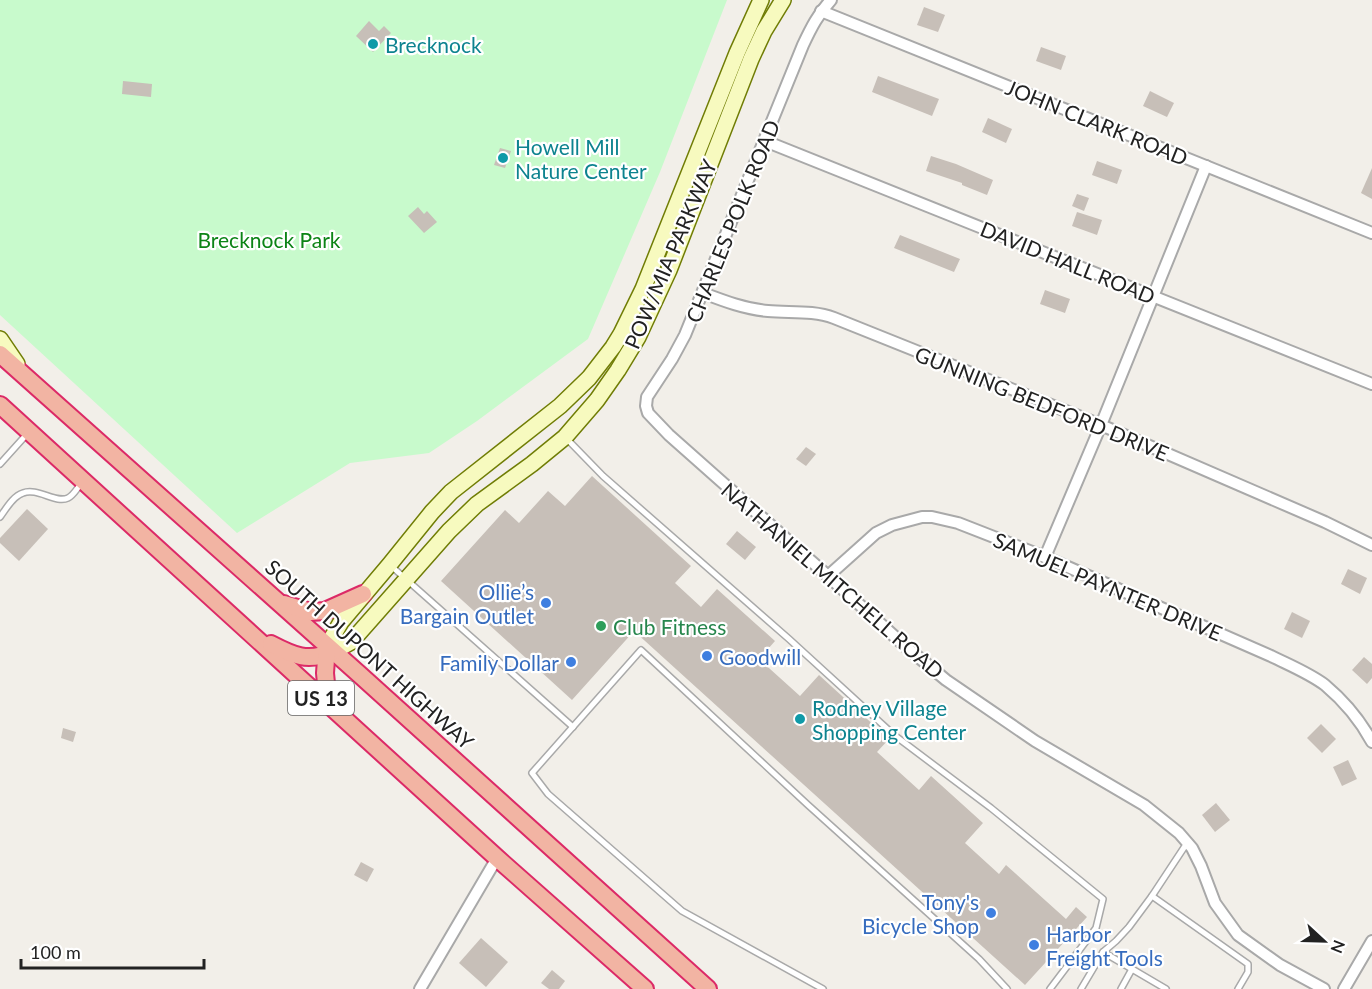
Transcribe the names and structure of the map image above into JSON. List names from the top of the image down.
{
  "streets": {
    "highway": ["SOUTH DUPONT HIGHWAY", "US 13"],
    "main road": ["POW/MIA PARKWAY"],
    "street": [
      "JOHN CLARK ROAD",
      "CHARLES POLK ROAD",
      "DAVID HALL ROAD",
      "GUNNING BEDFORD DRIVE",
      "NATHANIEL MITCHELL ROAD",
      "SAMUEL PAYNTER DRIVE"
    ]
  },
  "crossings": [
    ["JOHN CLARK ROAD", "CHARLES POLK ROAD"],
    ["CHARLES POLK ROAD", "DAVID HALL ROAD"],
    ["CHARLES POLK ROAD", "GUNNING BEDFORD DRIVE"],
    ["CHARLES POLK ROAD", "NATHANIEL MITCHELL ROAD"],
    ["POW/MIA PARKWAY", "SOUTH DUPONT HIGHWAY"],
    ["NATHANIEL MITCHELL ROAD", "SAMUEL PAYNTER DRIVE"]
  ],
  "parks": ["Brecknock Park"],
  "places": [
    "Brecknock",
    "Howell Mill Nature Center",
    "Ollie’s Bargain Outlet",
    "Club Fitness",
    "Goodwill",
    "Family Dollar",
    "Rodney Village Shopping Center",
    "Tony's Bicycle Shop",
    "Harbor Freight Tools"
  ],
  "scale_bar": "100 m",
  "north": "right"
}
